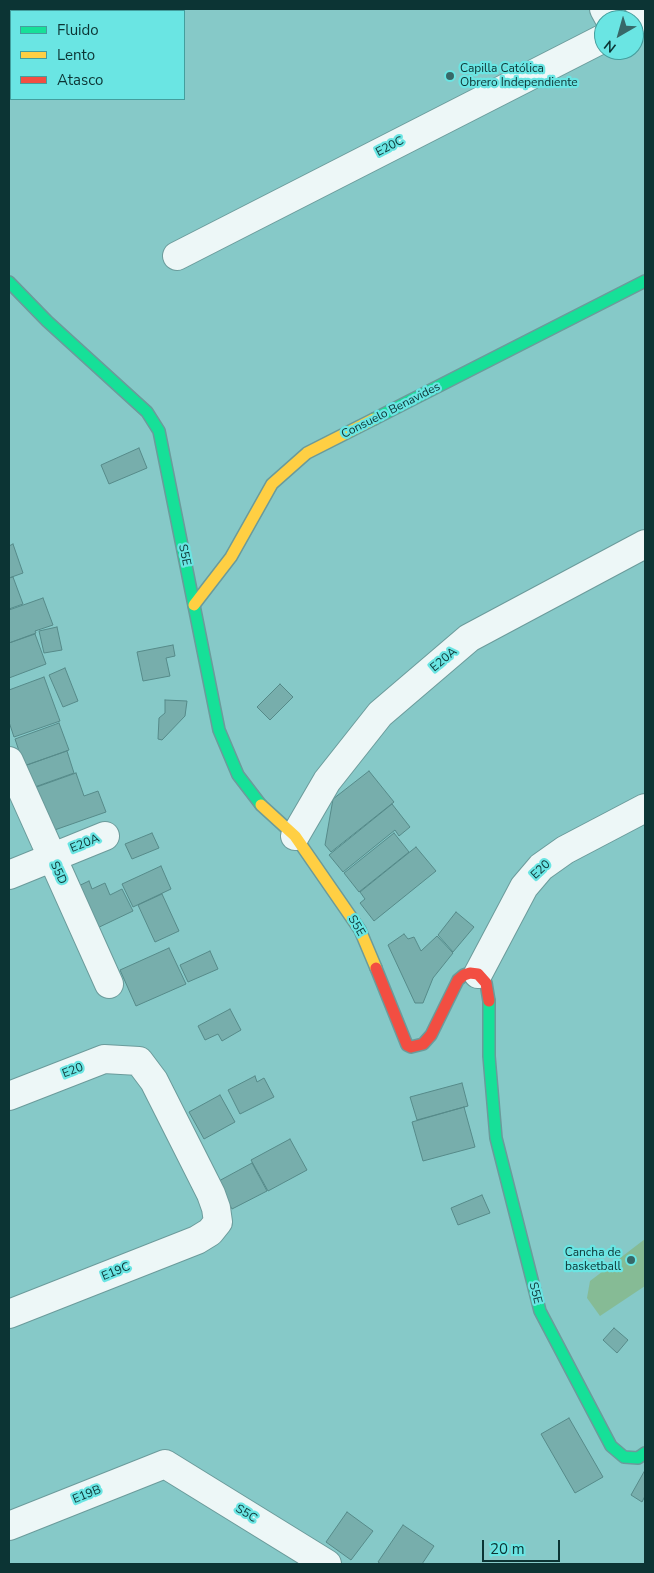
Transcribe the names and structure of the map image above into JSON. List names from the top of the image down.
{
  "streets": {
    "street": [
      "E20C",
      "Consuelo Benavides",
      "S5E",
      "E20A",
      "E20",
      "S5D",
      "E19C",
      "E19B",
      "S5C"
    ]
  },
  "crossings": [
    ["Consuelo Benavides", "S5E"],
    ["S5E", "E20A"],
    ["S5E", "E20"],
    ["E20A", "S5D"],
    ["E20", "E19C"],
    ["E19B", "S5C"]
  ],
  "places": ["Capilla Católica Obrero Independiente", "Cancha de basketball"],
  "legend": ["Fluido", "Lento", "Atasco"],
  "scale_bar": "20 m",
  "north": "bottom left"
}
